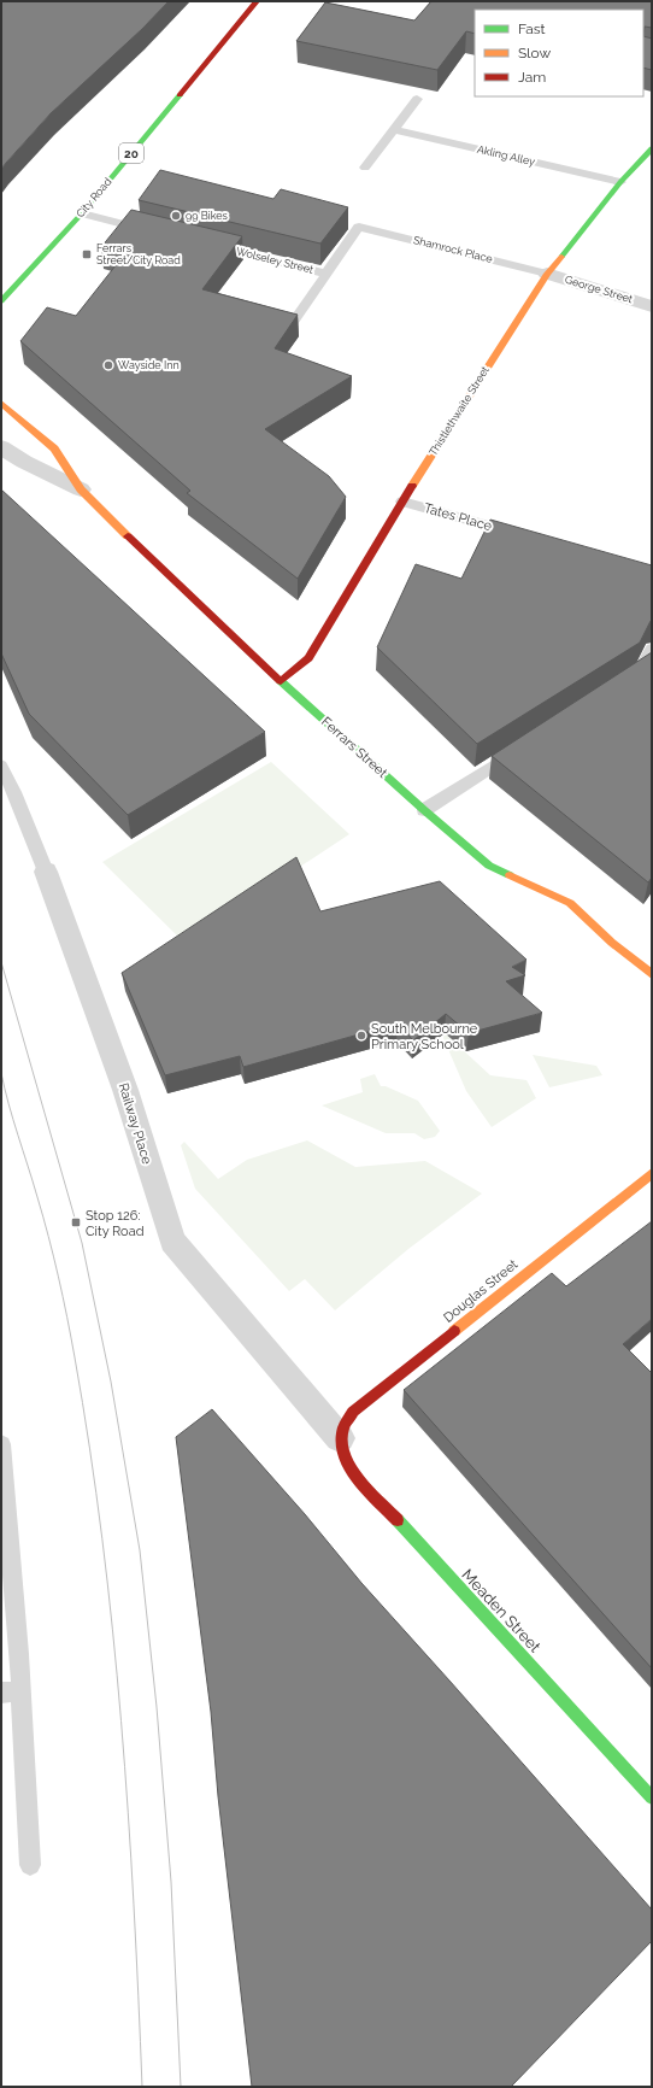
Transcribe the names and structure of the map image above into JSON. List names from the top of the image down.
{
  "streets": {
    "street": [
      "20",
      "City Road",
      "George Street",
      "Thistlethwaite Street",
      "Ferrars Street",
      "Railway Place",
      "Douglas Street",
      "Meaden Street"
    ],
    "lane": [
      "Akling Alley",
      "Shamrock Place",
      "Wolseley Street",
      "Tates Place"
    ]
  },
  "crossings": [
    ["Akling Alley", "Thistlethwaite Street"],
    ["Shamrock Place", "Wolseley Street"],
    ["Shamrock Place", "George Street"],
    ["Shamrock Place", "Thistlethwaite Street"],
    ["George Street", "Thistlethwaite Street"],
    ["Thistlethwaite Street", "Tates Place"],
    ["Thistlethwaite Street", "Ferrars Street"],
    ["Railway Place", "Douglas Street"],
    ["Railway Place", "Meaden Street"],
    ["Douglas Street", "Meaden Street"]
  ],
  "places": {
    "other": ["99 Bikes", "Wayside Inn", "South Melbourne Primary School"],
    "transit": ["Ferrars Street/City Road", "Stop 126: City Road"]
  },
  "legend": ["Fast", "Slow", "Jam"]
}
